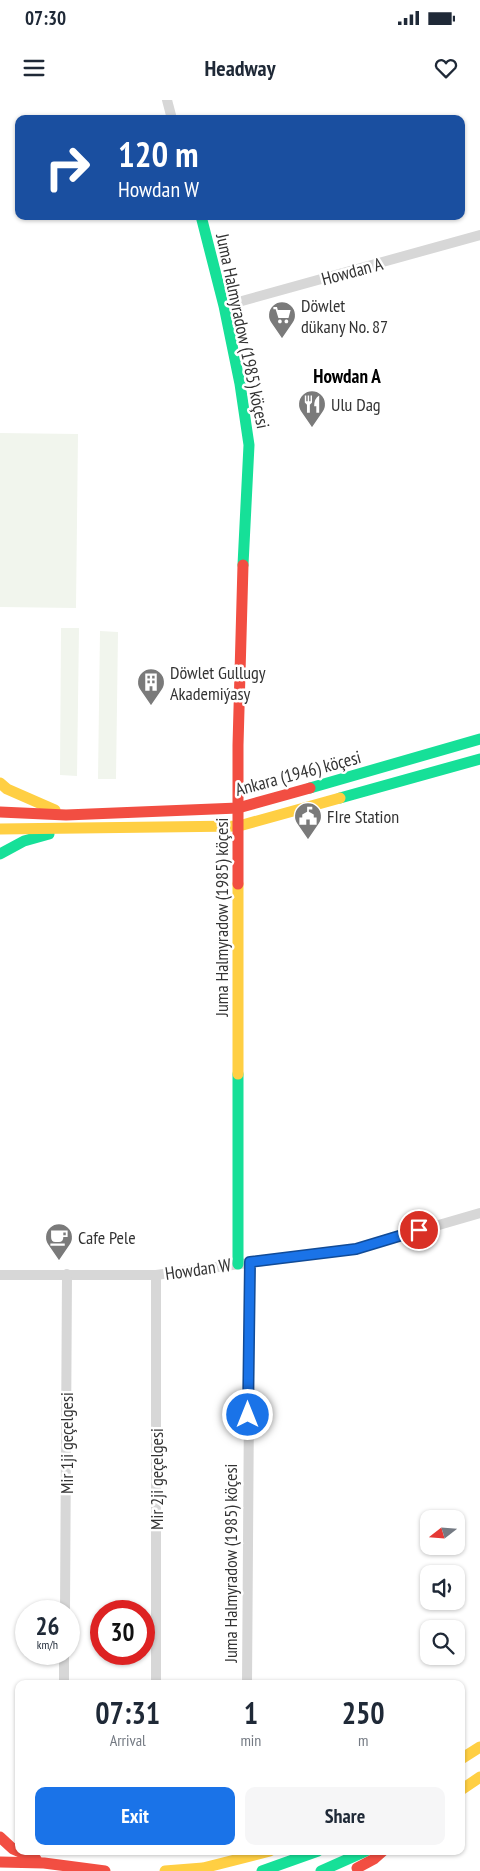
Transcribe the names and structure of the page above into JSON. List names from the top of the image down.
{
  "streets": {
    "main road": ["Juma Halmyradow (1985) köçesi", "Ankara (1946) köçesi"],
    "street": [
      "Howdan A",
      "Howdan W",
      "Mir 1ji geçelgesi",
      "Mir 2ji geçelgesi"
    ]
  },
  "crossings": [
    ["Howdan A", "Juma Halmyradow (1985) köçesi"],
    ["Juma Halmyradow (1985) köçesi", "Ankara (1946) köçesi"],
    ["Juma Halmyradow (1985) köçesi", "Howdan W"],
    ["Howdan W", "Mir 1ji geçelgesi"],
    ["Howdan W", "Mir 2ji geçelgesi"]
  ],
  "districts": ["Howdan A"],
  "places": {
    "supermarket": ["Döwlet dükany No. 87"],
    "restaurant": ["Ulu Dag"],
    "building": ["Döwlet Gullugy Akademiýasy"],
    "public building": ["FIre Station"],
    "cafe": ["Cafe Pele"]
  },
  "north": "left",
  "page": {
    "status": "07:30",
    "header": "Headway",
    "turn": ["120 m", "Howdan W"],
    "speed": "26 km/h",
    "limit": "30",
    "eta": [
      "07:31",
      "Arrival",
      "1",
      "min",
      "250",
      "m"
    ],
    "buttons": ["Exit", "Share"]
  }
}
